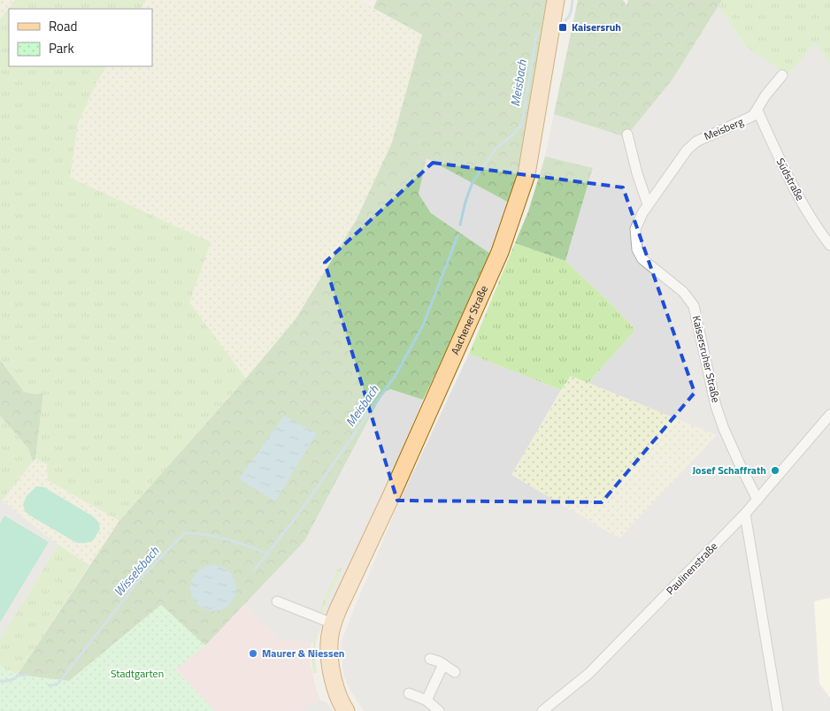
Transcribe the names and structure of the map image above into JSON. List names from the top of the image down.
{
  "streets": {
    "main road": ["Aachener Straße"],
    "street": [
      "Meisberg",
      "Südstraße",
      "Kaisersruher Straße",
      "Paulinenstraße"
    ]
  },
  "crossings": [
    ["Meisberg", "Südstraße"],
    ["Meisberg", "Kaisersruher Straße"],
    ["Kaisersruher Straße", "Paulinenstraße"]
  ],
  "water": ["Meisbach", "Wisselsbach"],
  "parks": ["Stadtgarten"],
  "places": {
    "transit": ["Kaisersruh"],
    "other": ["Josef Schaffrath", "Maurer & Niessen"]
  },
  "legend": ["Road", "Park"]
}
